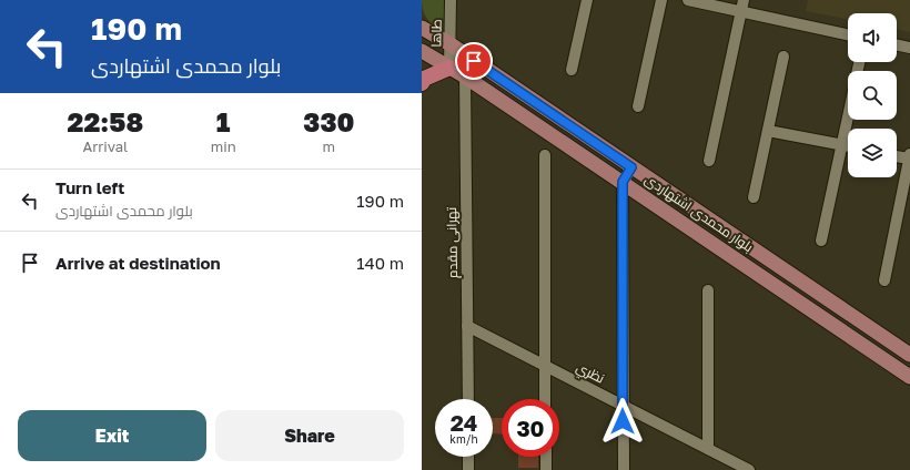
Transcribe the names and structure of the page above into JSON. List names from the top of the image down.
{
  "streets": {
    "main road": ["بلوار محمدی اشتهاردی"],
    "street": ["طاها", "تهرانی مقدم", "نظري"]
  },
  "crossings": [
    ["طاها", "بلوار محمدی اشتهاردی"],
    ["بلوار محمدی اشتهاردی", "تهرانی مقدم"],
    ["تهرانی مقدم", "نظري"]
  ],
  "page": {
    "turn": ["190 m", "بلوار محمدی اشتهاردی"],
    "eta": [
      "22:58",
      "Arrival",
      "1",
      "min",
      "330",
      "m"
    ],
    "list": [
      {
        "name": "Turn left",
        "note": "بلوار محمدی اشتهاردی",
        "value": "190 m"
      },
      {
        "name": "Arrive at destination",
        "value": "140 m"
      }
    ],
    "speed": "24 km/h",
    "limit": "30",
    "buttons": ["Exit", "Share"]
  }
}
